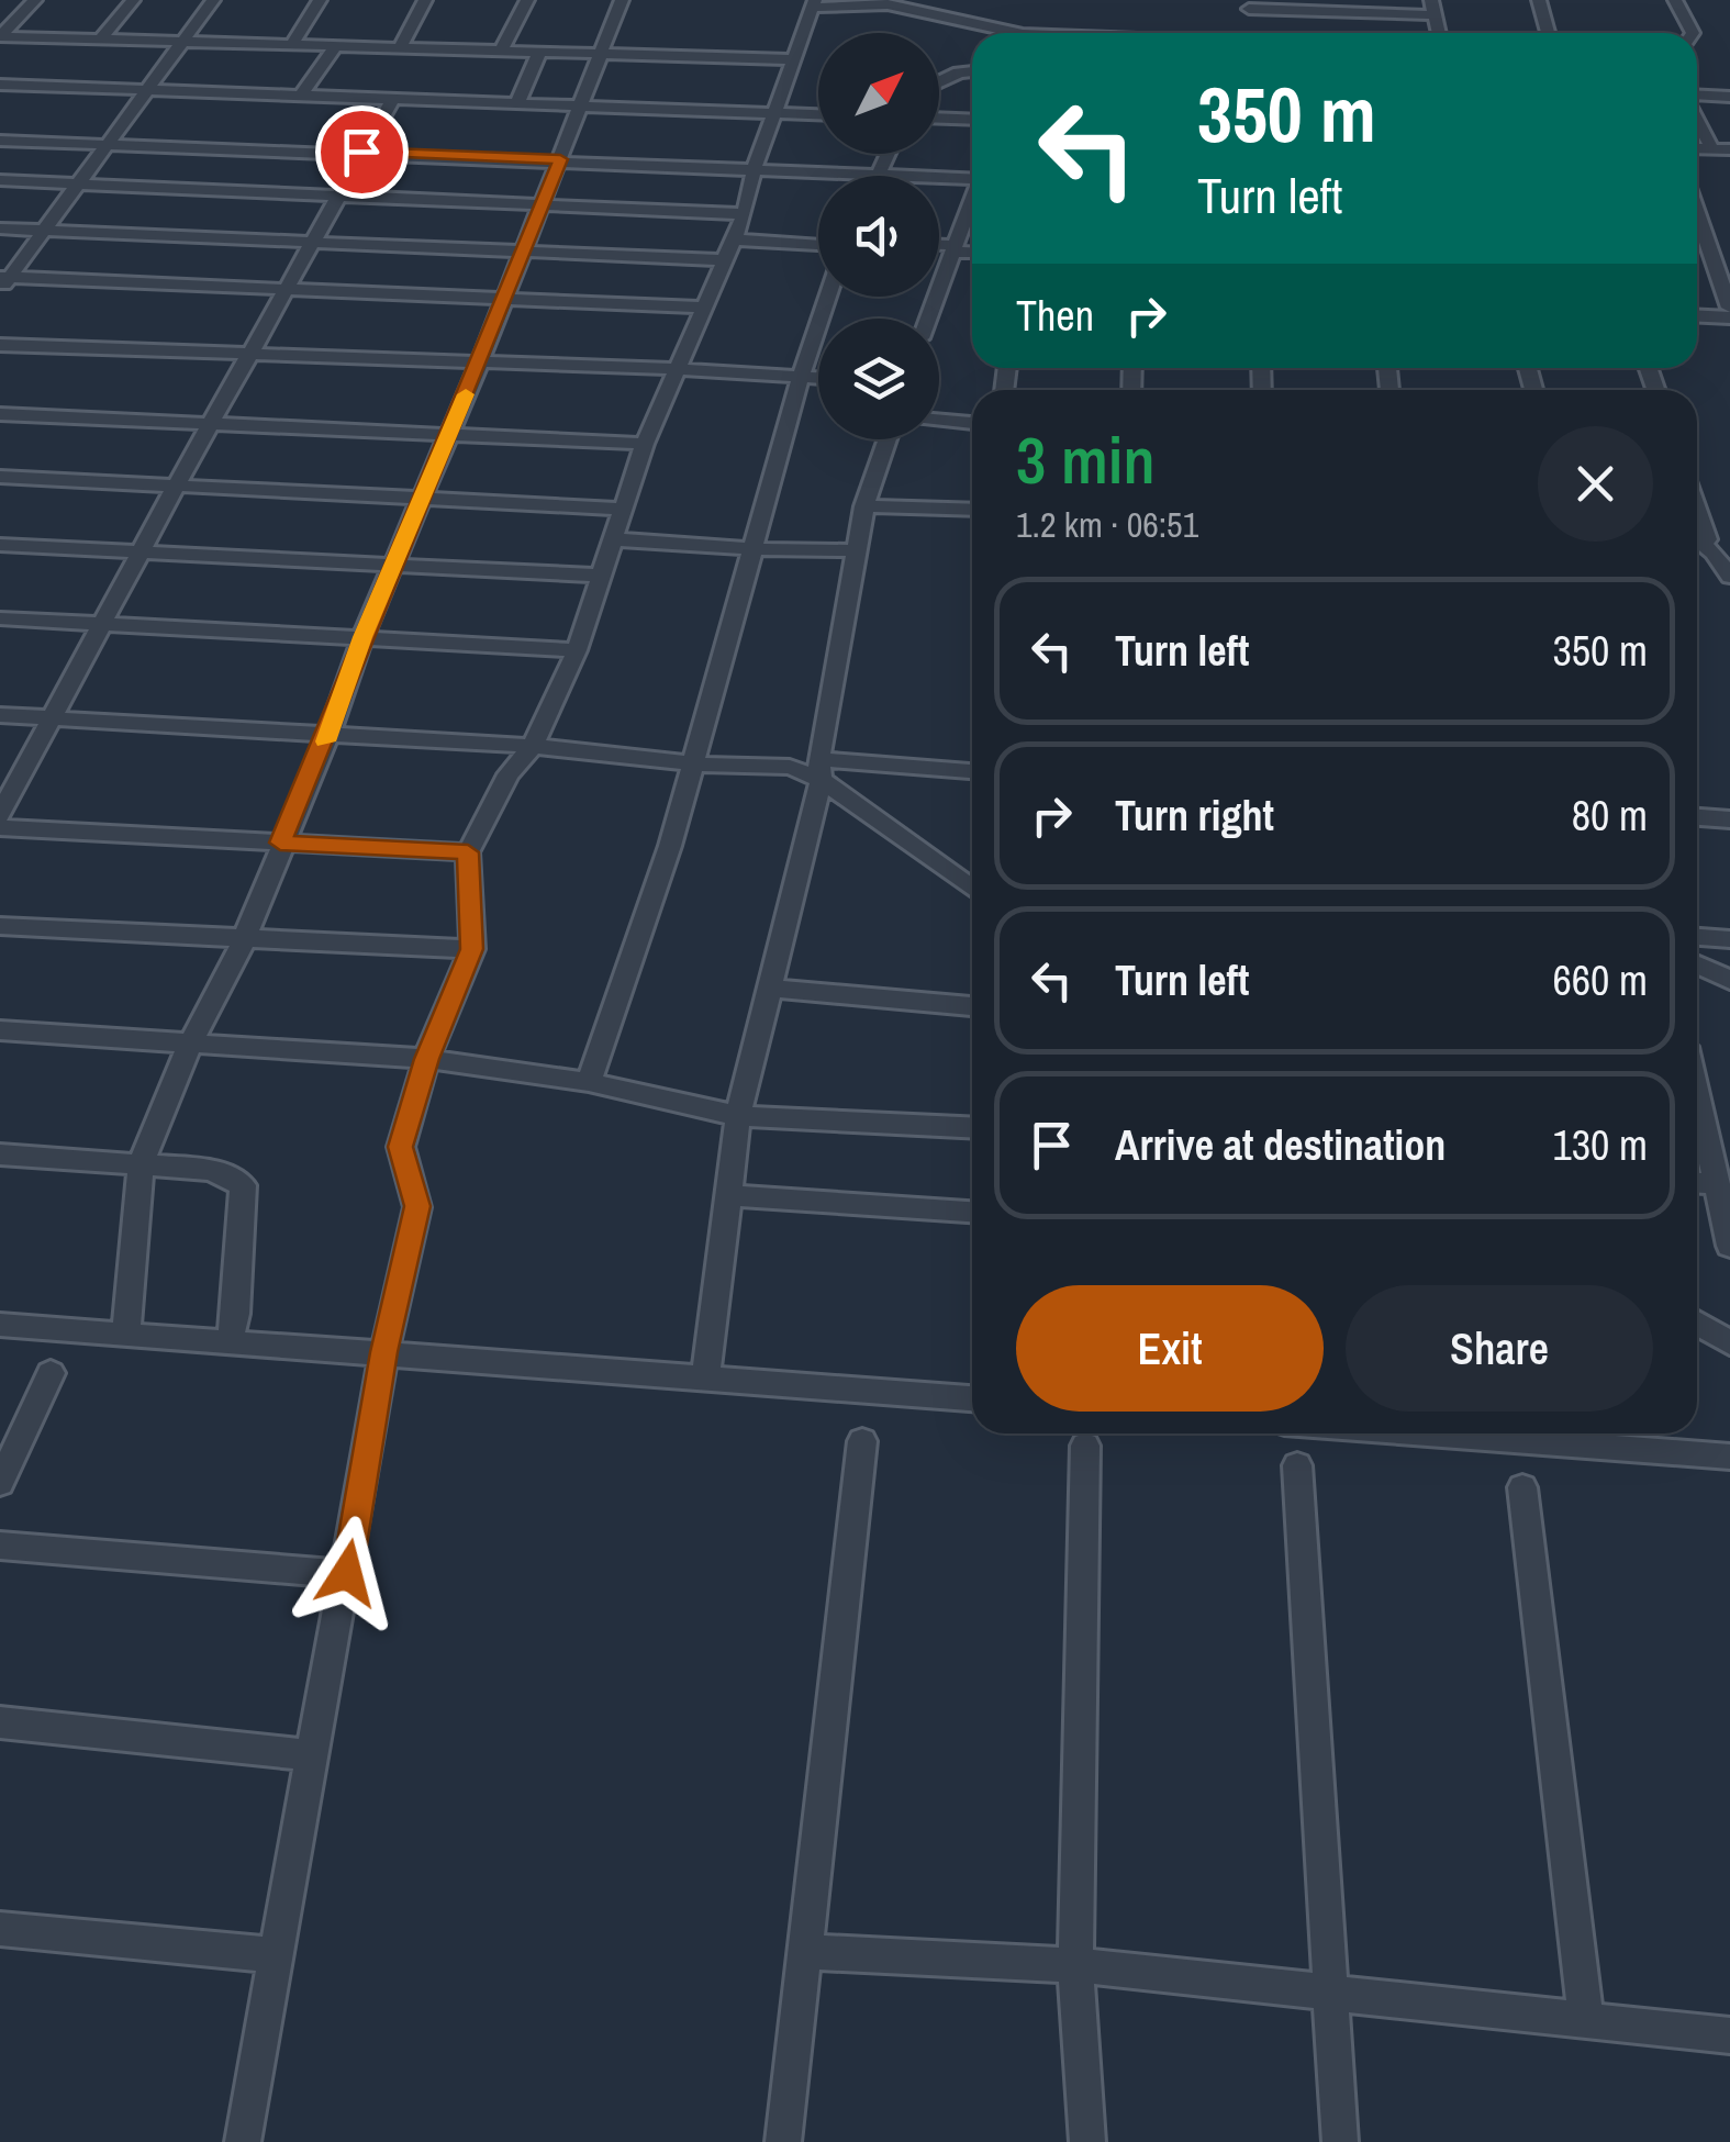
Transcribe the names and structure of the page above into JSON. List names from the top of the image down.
{
  "north": "top right",
  "page": {
    "turn": ["350 m", "Turn left"],
    "then": "Then",
    "heading": ["3 min", "1.2 km · 06:51"],
    "list": [
      {
        "name": "Turn left",
        "value": "350 m"
      },
      {
        "name": "Turn right",
        "value": "80 m"
      },
      {
        "name": "Turn left",
        "value": "660 m"
      },
      {
        "name": "Arrive at destination",
        "value": "130 m"
      }
    ],
    "buttons": ["Exit", "Share"]
  }
}
